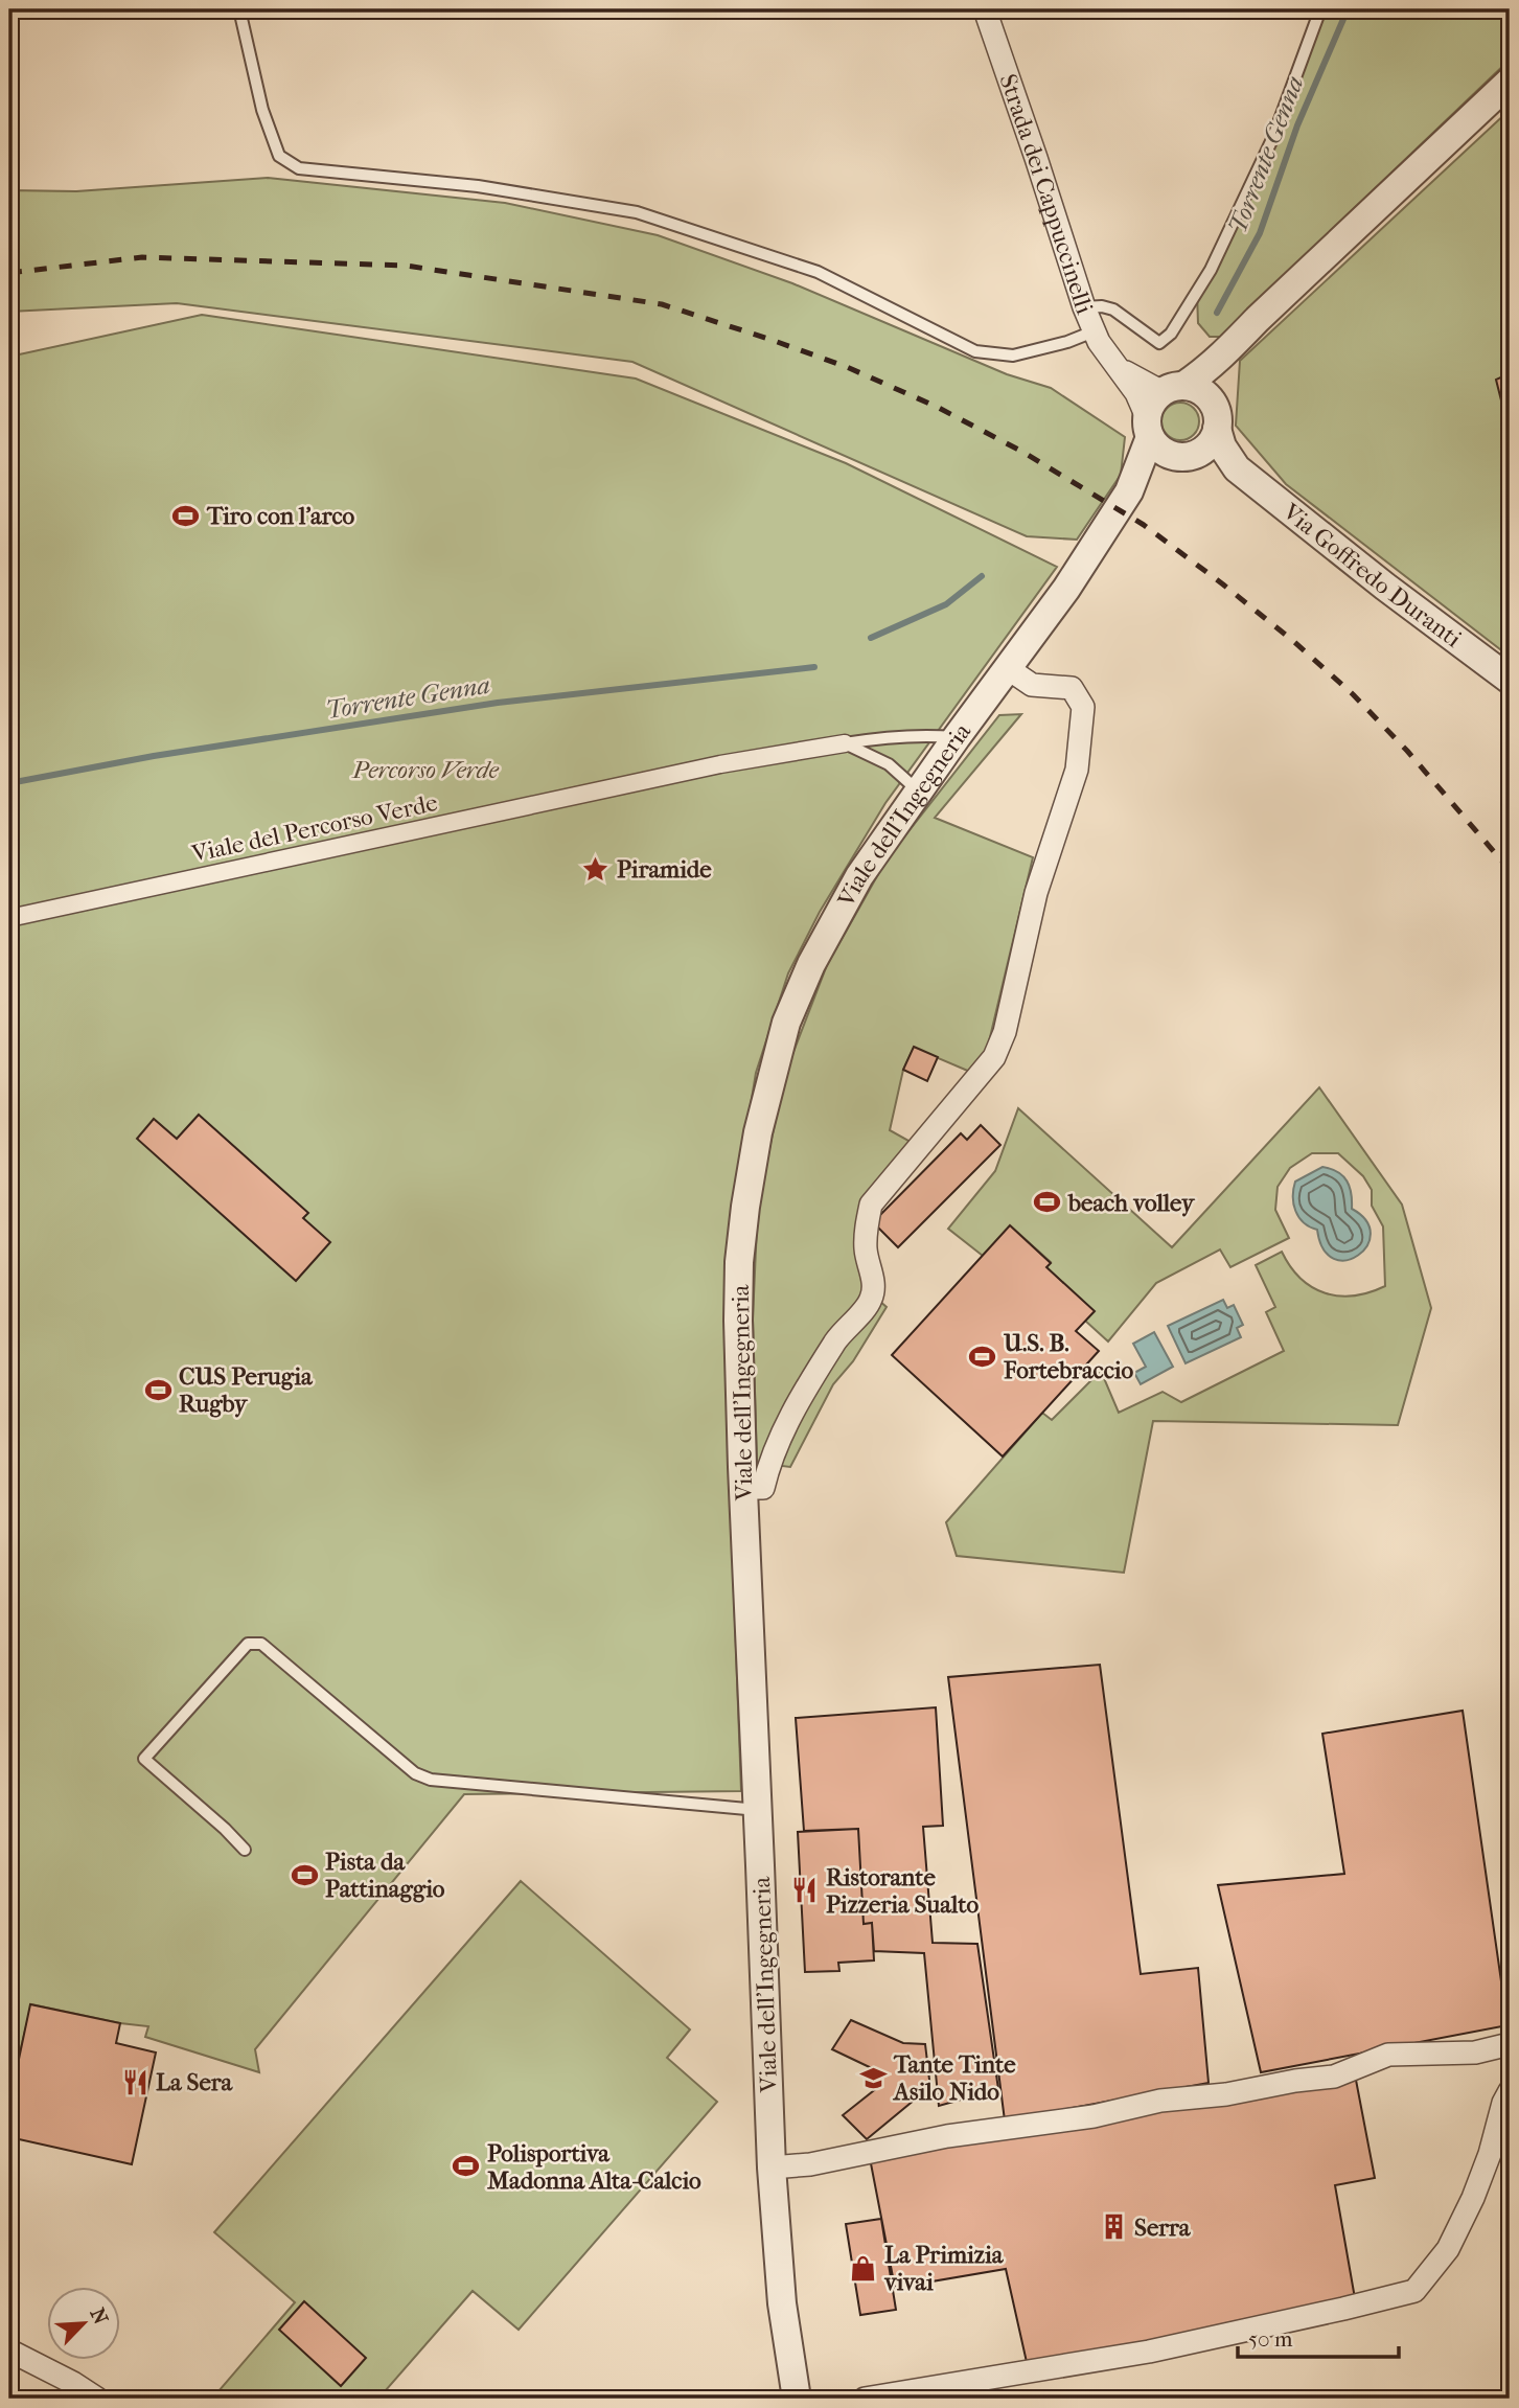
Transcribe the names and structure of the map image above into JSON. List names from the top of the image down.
{
  "streets": {
    "street": [
      "Strada dei Cappuccinelli",
      "Via Goffredo Duranti",
      "Viale dell'Ingegneria",
      "Viale del Percorso Verde"
    ]
  },
  "crossings": [
    ["Strada dei Cappuccinelli", "Via Goffredo Duranti"],
    ["Strada dei Cappuccinelli", "Viale dell'Ingegneria"],
    ["Via Goffredo Duranti", "Viale dell'Ingegneria"],
    ["Viale dell'Ingegneria", "Viale del Percorso Verde"]
  ],
  "water": ["Torrente Genna"],
  "parks": ["Percorso Verde"],
  "places": {
    "sports": [
      "Tiro con l'arco",
      "beach volley",
      "U.S. B. Fortebraccio",
      "CUS Perugia Rugby",
      "Pista da Pattinaggio",
      "Polisportiva Madonna Alta-Calcio"
    ],
    "place": ["Piramide"],
    "restaurant": ["Ristorante Pizzeria Sualto", "La Sera"],
    "school or university": ["Tante Tinte Asilo Nido"],
    "building": ["Serra"],
    "shop": ["La Primizia vivai"]
  },
  "scale_bar": "50 m",
  "north": "top right"
}
